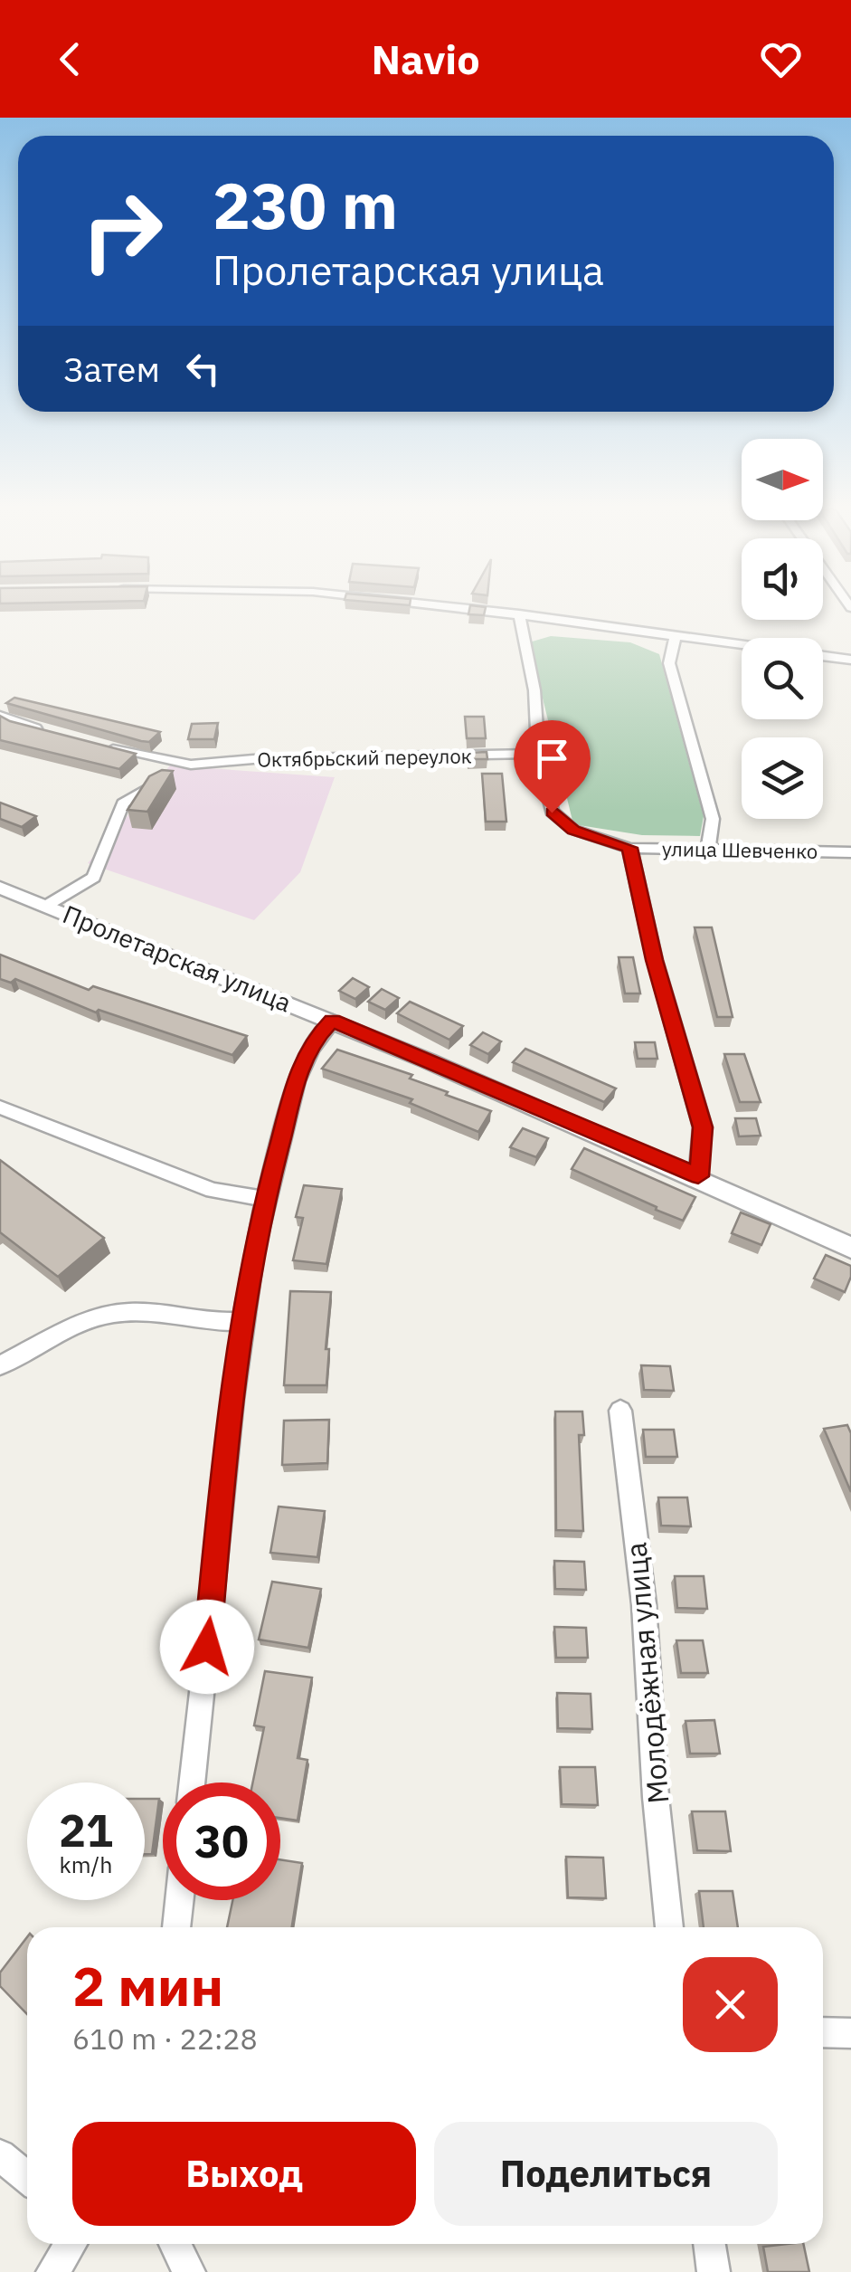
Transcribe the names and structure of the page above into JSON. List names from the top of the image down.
{
  "streets": {
    "street": [
      "Октябрьский переулок",
      "улица Шевченко",
      "Пролетарская улица",
      "Молодёжная улица"
    ]
  },
  "crossings": [
    ["Октябрьский переулок", "улица Шевченко"],
    ["Октябрьский переулок", "Пролетарская улица"],
    ["улица Шевченко", "Пролетарская улица"]
  ],
  "north": "right",
  "page": {
    "header": "Navio",
    "turn": ["230 m", "Пролетарская улица"],
    "then": "Затем",
    "speed": "21 km/h",
    "limit": "30",
    "heading": ["2 мин", "610 m · 22:28"],
    "buttons": ["Выход", "Поделиться"]
  }
}
